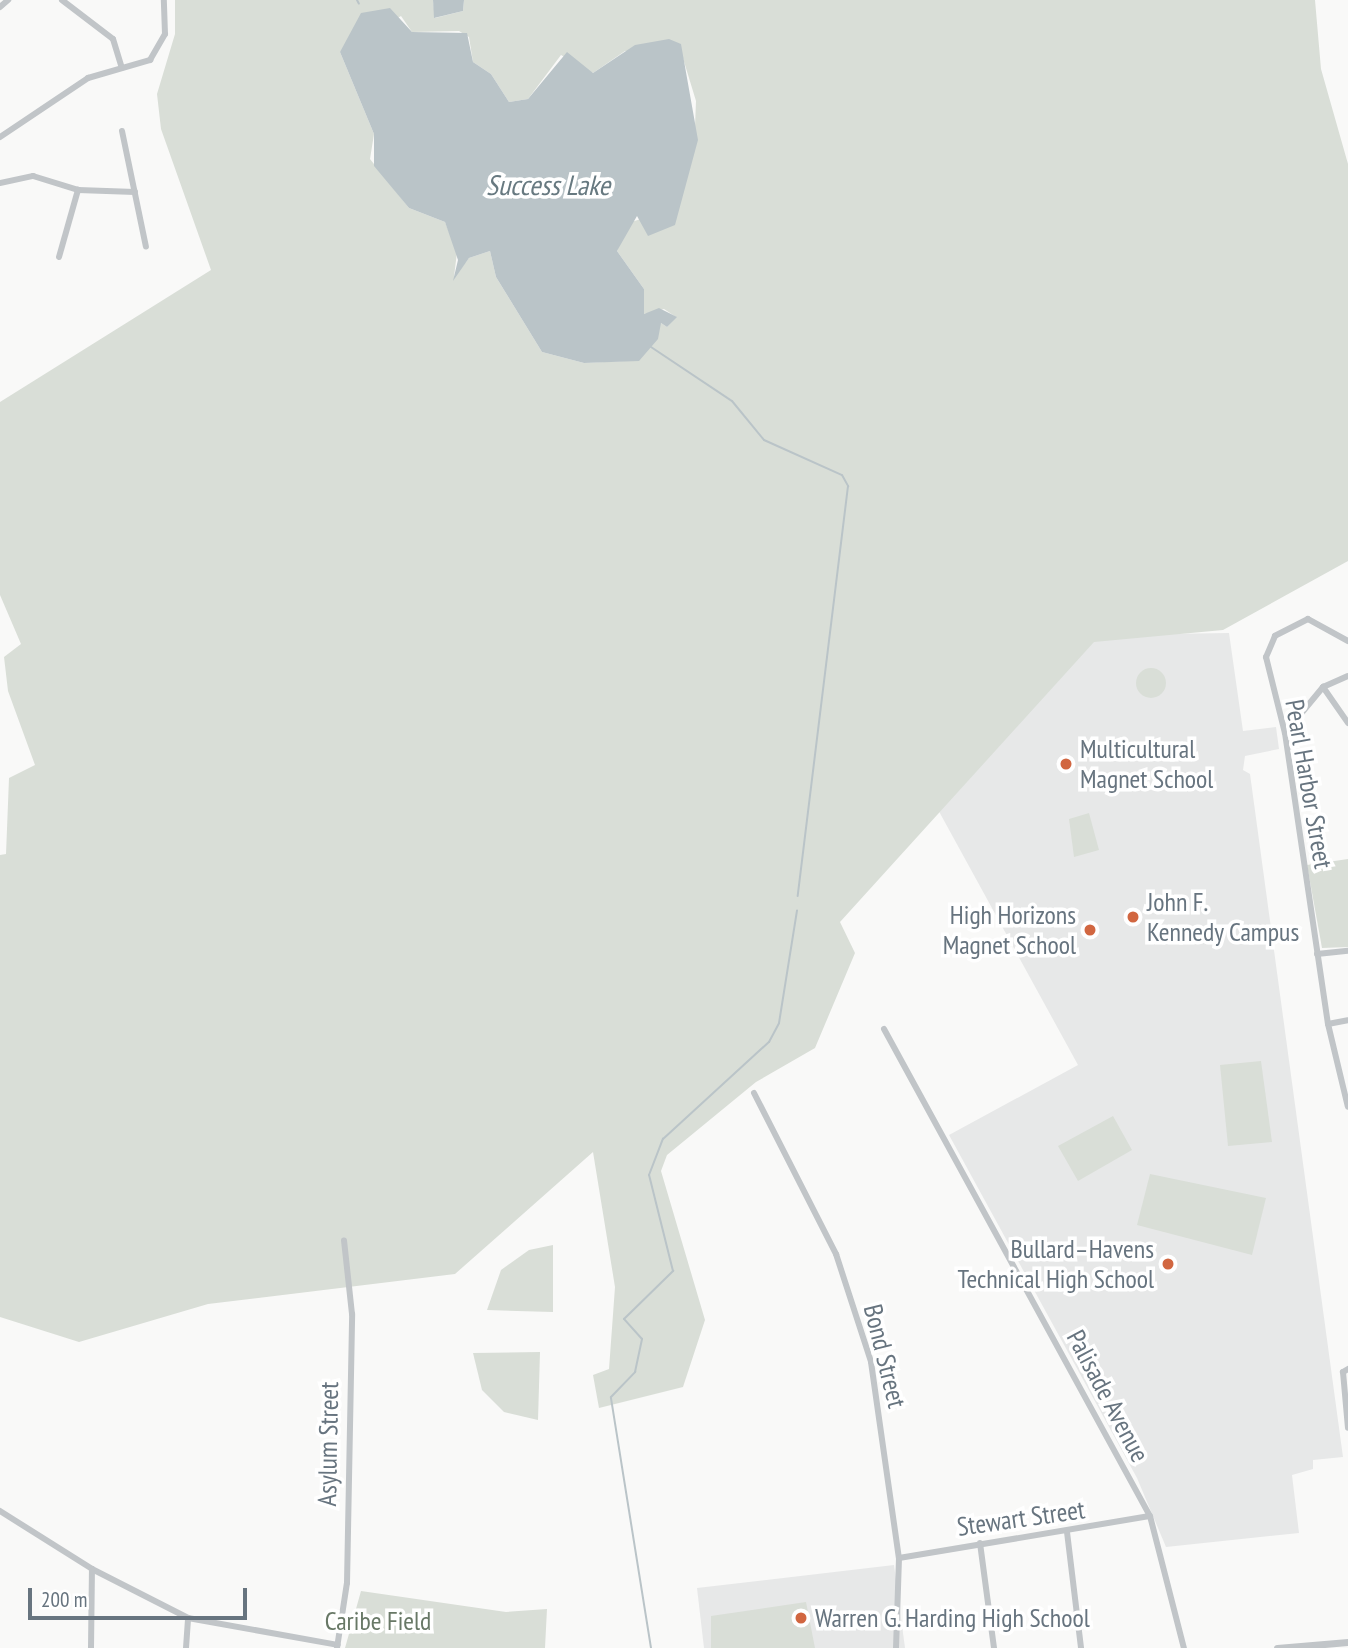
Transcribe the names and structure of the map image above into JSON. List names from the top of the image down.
{
  "streets": {
    "street": [
      "Pearl Harbor Street",
      "Bond Street",
      "Palisade Avenue",
      "Asylum Street",
      "Stewart Street"
    ]
  },
  "crossings": [
    ["Bond Street", "Stewart Street"],
    ["Palisade Avenue", "Stewart Street"]
  ],
  "water": ["Success Lake"],
  "parks": ["Caribe Field"],
  "places": [
    "Multicultural Magnet School",
    "John F. Kennedy Campus",
    "High Horizons Magnet School",
    "Bullard–Havens Technical High School",
    "Warren G. Harding High School"
  ],
  "scale_bar": "200 m"
}
